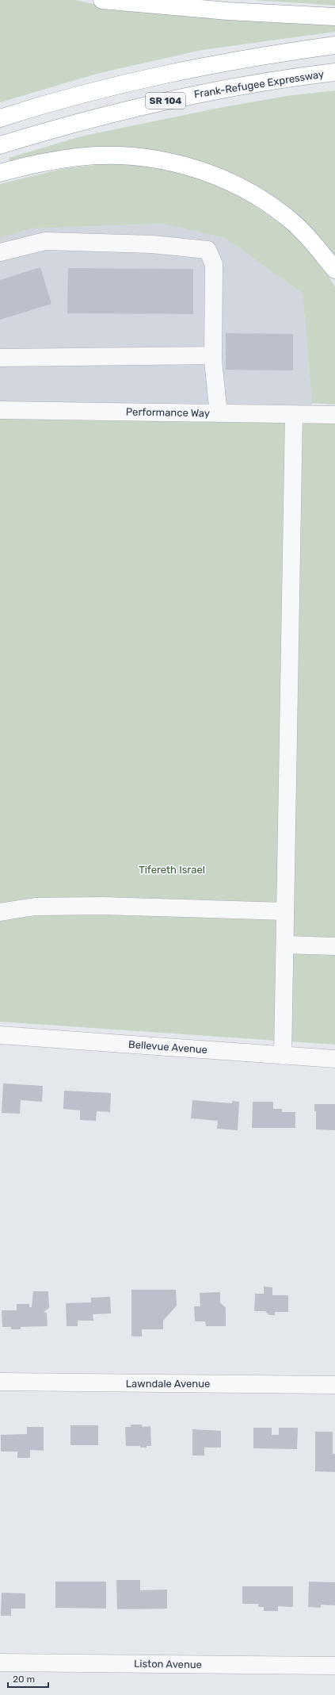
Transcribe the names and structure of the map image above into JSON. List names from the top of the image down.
{
  "streets": {
    "highway": ["Frank-Refugee Expressway", "SR 104"],
    "street": [
      "Performance Way",
      "Bellevue Avenue",
      "Lawndale Avenue",
      "Liston Avenue"
    ]
  },
  "parks": ["Tifereth Israel"],
  "scale_bar": "20 m"
}
